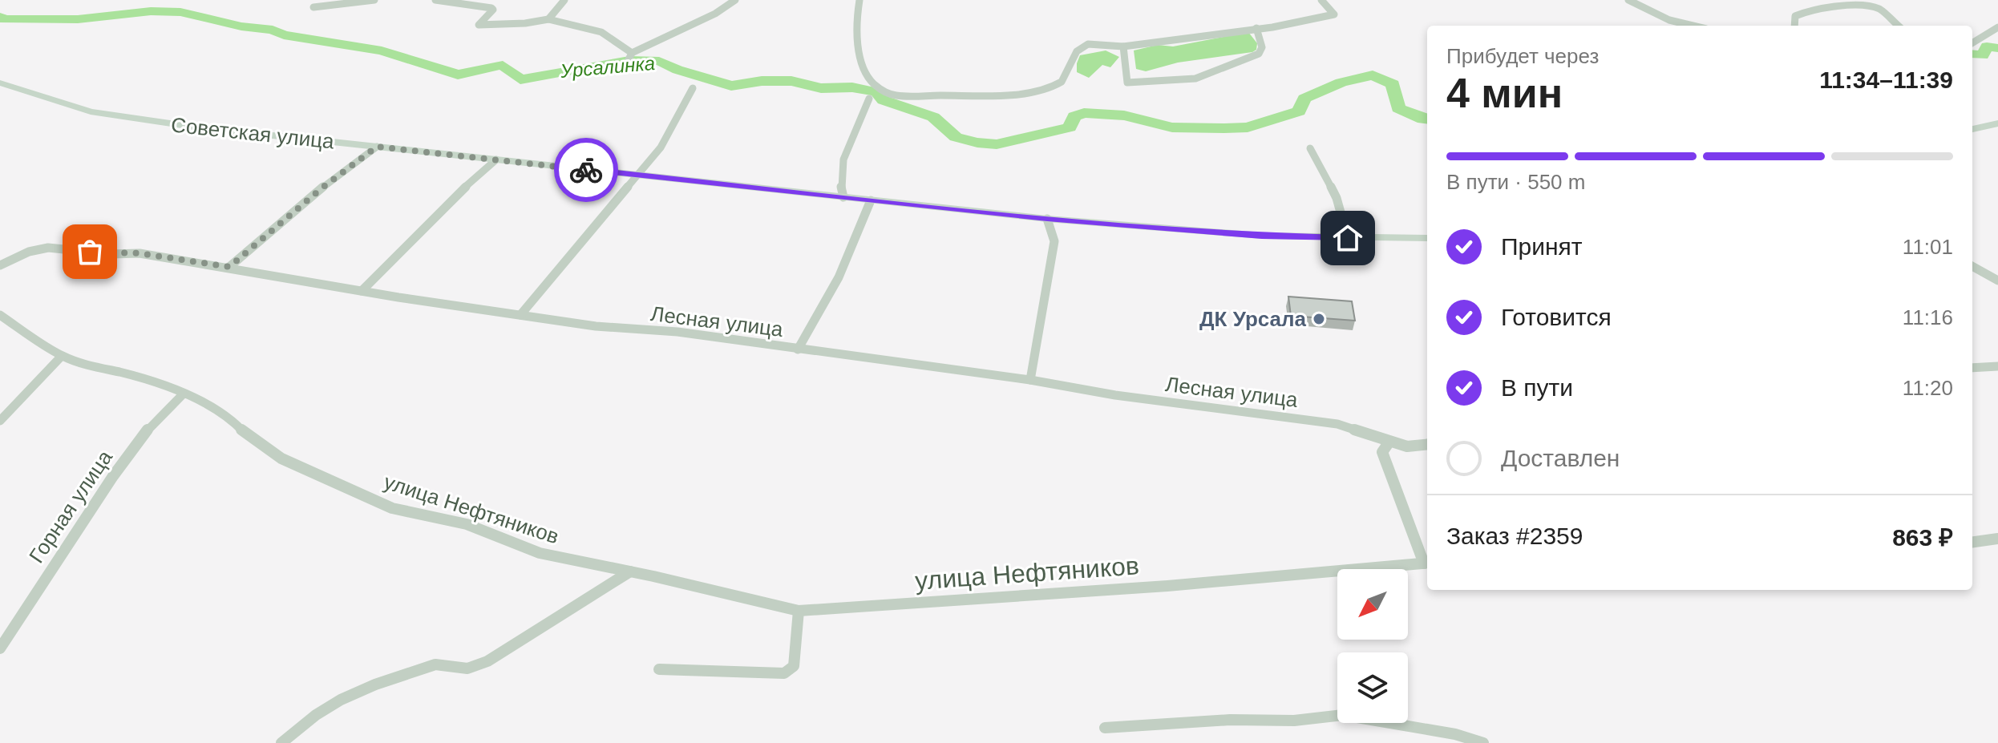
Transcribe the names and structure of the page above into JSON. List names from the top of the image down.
{
  "streets": {
    "street": [
      "Советская улица",
      "Лесная улица",
      "Горная улица",
      "улица Нефтяников"
    ]
  },
  "crossings": [
    ["Горная улица", "улица Нефтяников"]
  ],
  "water": ["Урсалинка"],
  "places": ["ДК Урсала"],
  "north": "bottom left",
  "page": {
    "heading": ["4 мин", "Прибудет через", "11:34–11:39"],
    "panel": ["Заказ #2359", "863 ₽"],
    "bar": "В пути · 550 m",
    "list": [
      ["Принят", "11:01"],
      ["Готовится", "11:16"],
      ["В пути", "11:20"],
      "Доставлен"
    ]
  }
}
